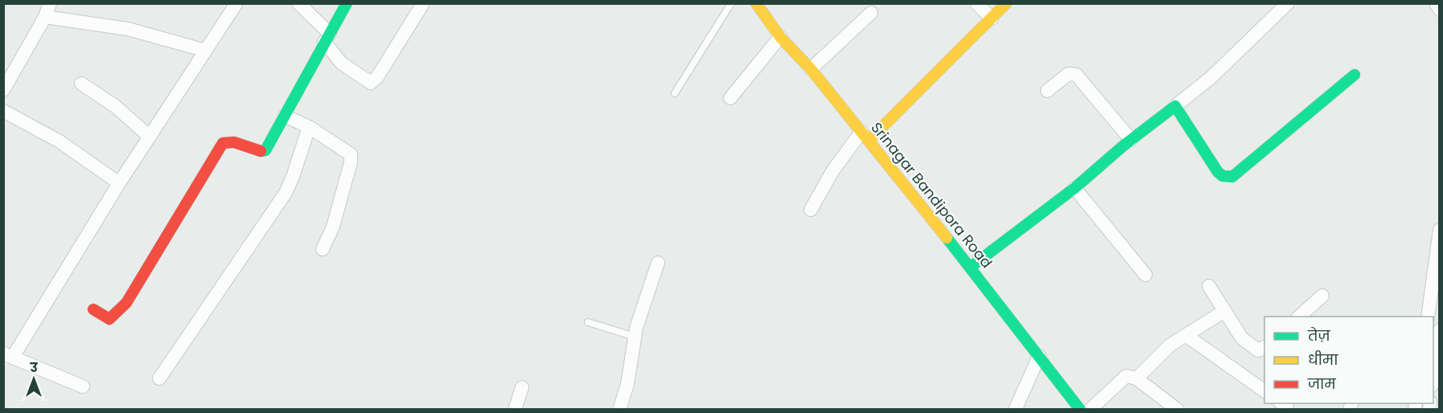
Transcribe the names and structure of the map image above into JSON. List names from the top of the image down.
{
  "streets": {
    "main road": ["Srinagar Bandipora Road"]
  },
  "legend": ["तेज़", "धीमा", "जाम"],
  "north": "top"
}
